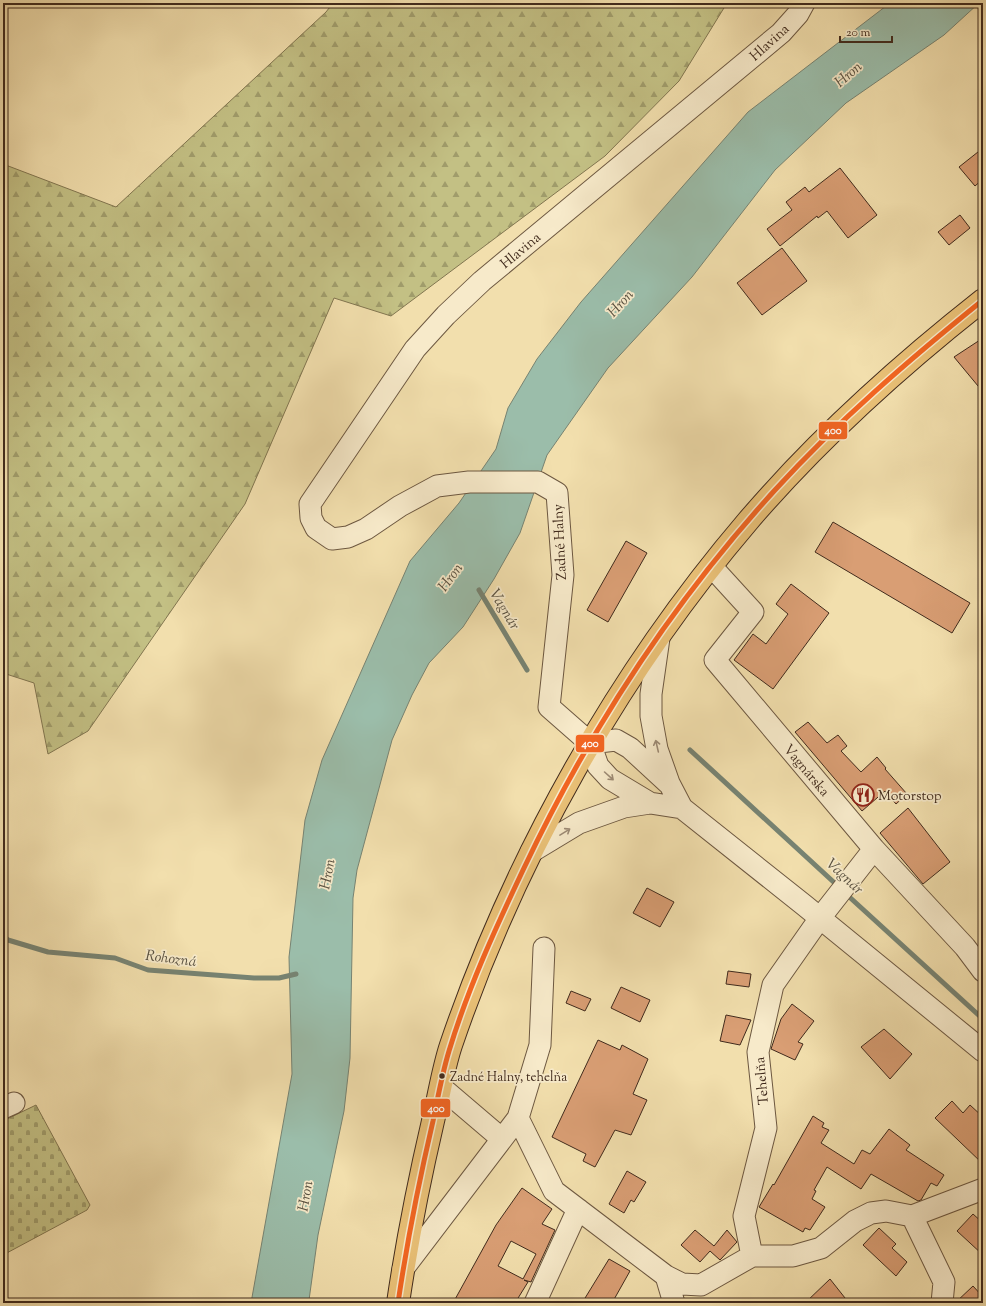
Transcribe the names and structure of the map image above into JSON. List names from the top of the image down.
{
  "streets": {
    "street": [
      "Hlavina",
      "Zadné Halny",
      "Vagnárska",
      "Tehelňa"
    ]
  },
  "crossings": [
    ["Hlavina", "Zadné Halny"],
    ["Vagnárska", "Tehelňa"]
  ],
  "water": ["Hron", "Vagnár", "Rohozná"],
  "places": {
    "restaurant": ["Motorstop"],
    "other": ["Zadné Halny, tehelňa"]
  },
  "lines": ["transit line 400"],
  "scale_bar": "20 m"
}
